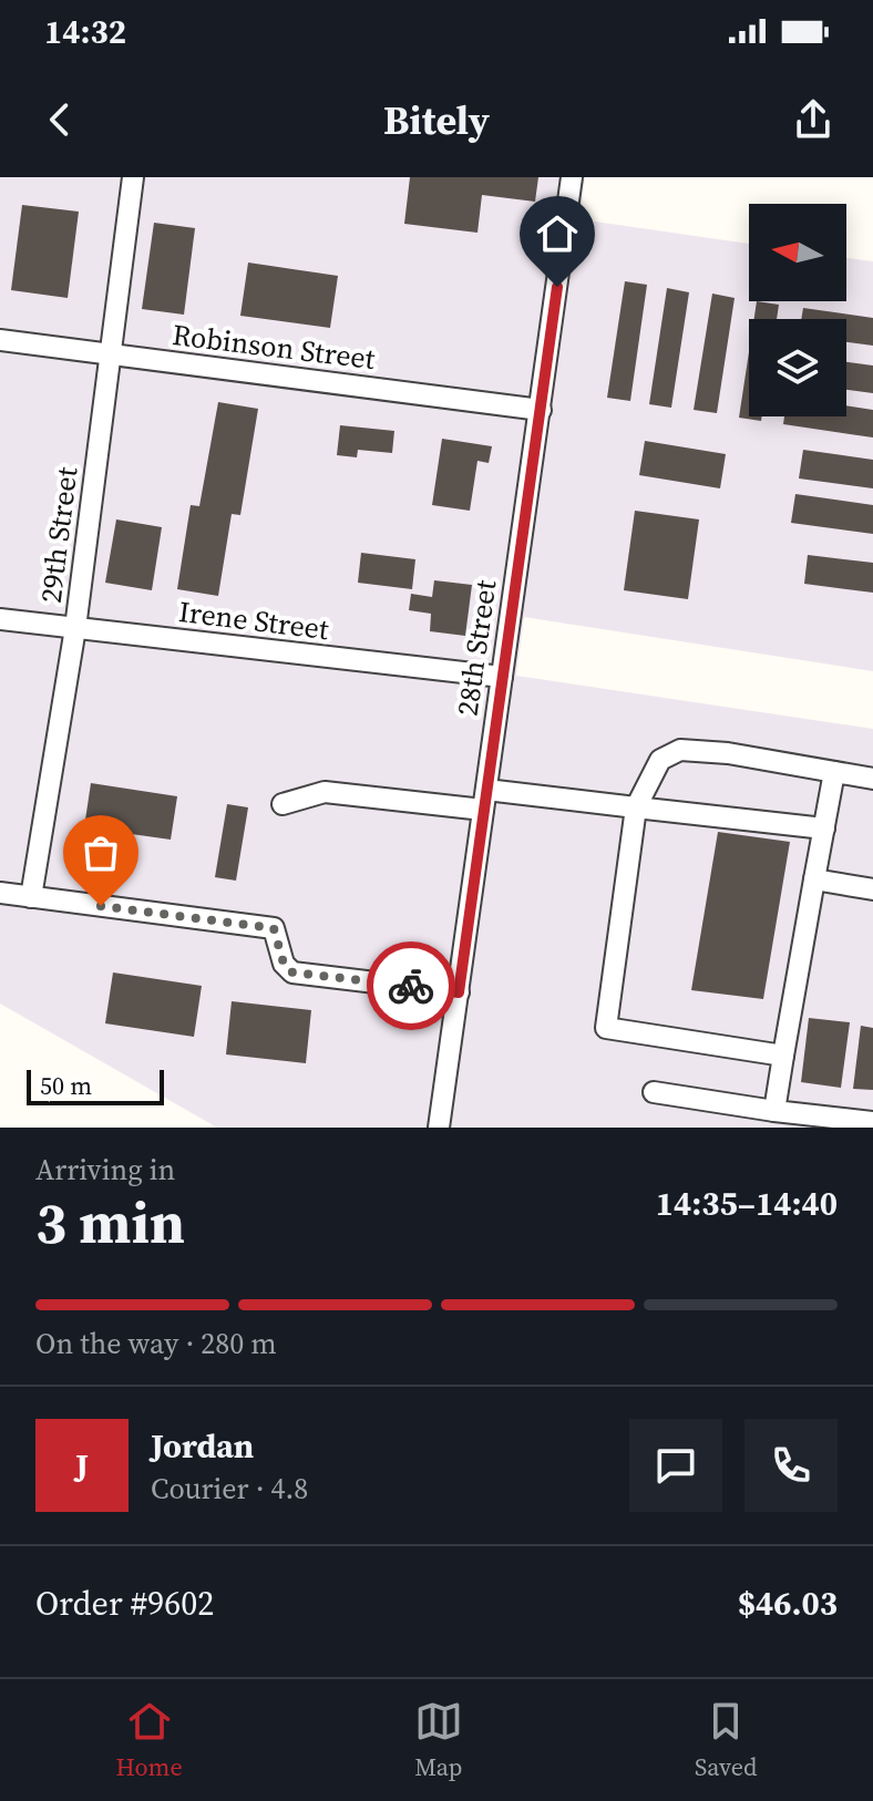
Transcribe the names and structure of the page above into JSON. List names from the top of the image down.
{
  "streets": {
    "street": [
      "Robinson Street",
      "29th Street",
      "Irene Street",
      "28th Street"
    ]
  },
  "crossings": [
    ["Robinson Street", "29th Street"],
    ["Robinson Street", "28th Street"],
    ["29th Street", "Irene Street"],
    ["Irene Street", "28th Street"]
  ],
  "scale_bar": "50 m",
  "north": "left",
  "page": {
    "status": "14:32",
    "header": "Bitely",
    "scale": "50 m",
    "heading": ["3 min", "Arriving in", "14:35–14:40"],
    "panel": [
      "Jordan",
      "Courier · 4.8",
      "Order #9602",
      "$46.03"
    ],
    "bar": "On the way · 280 m",
    "round": "J",
    "tabs": ["Home", "Map", "Saved"]
  }
}
